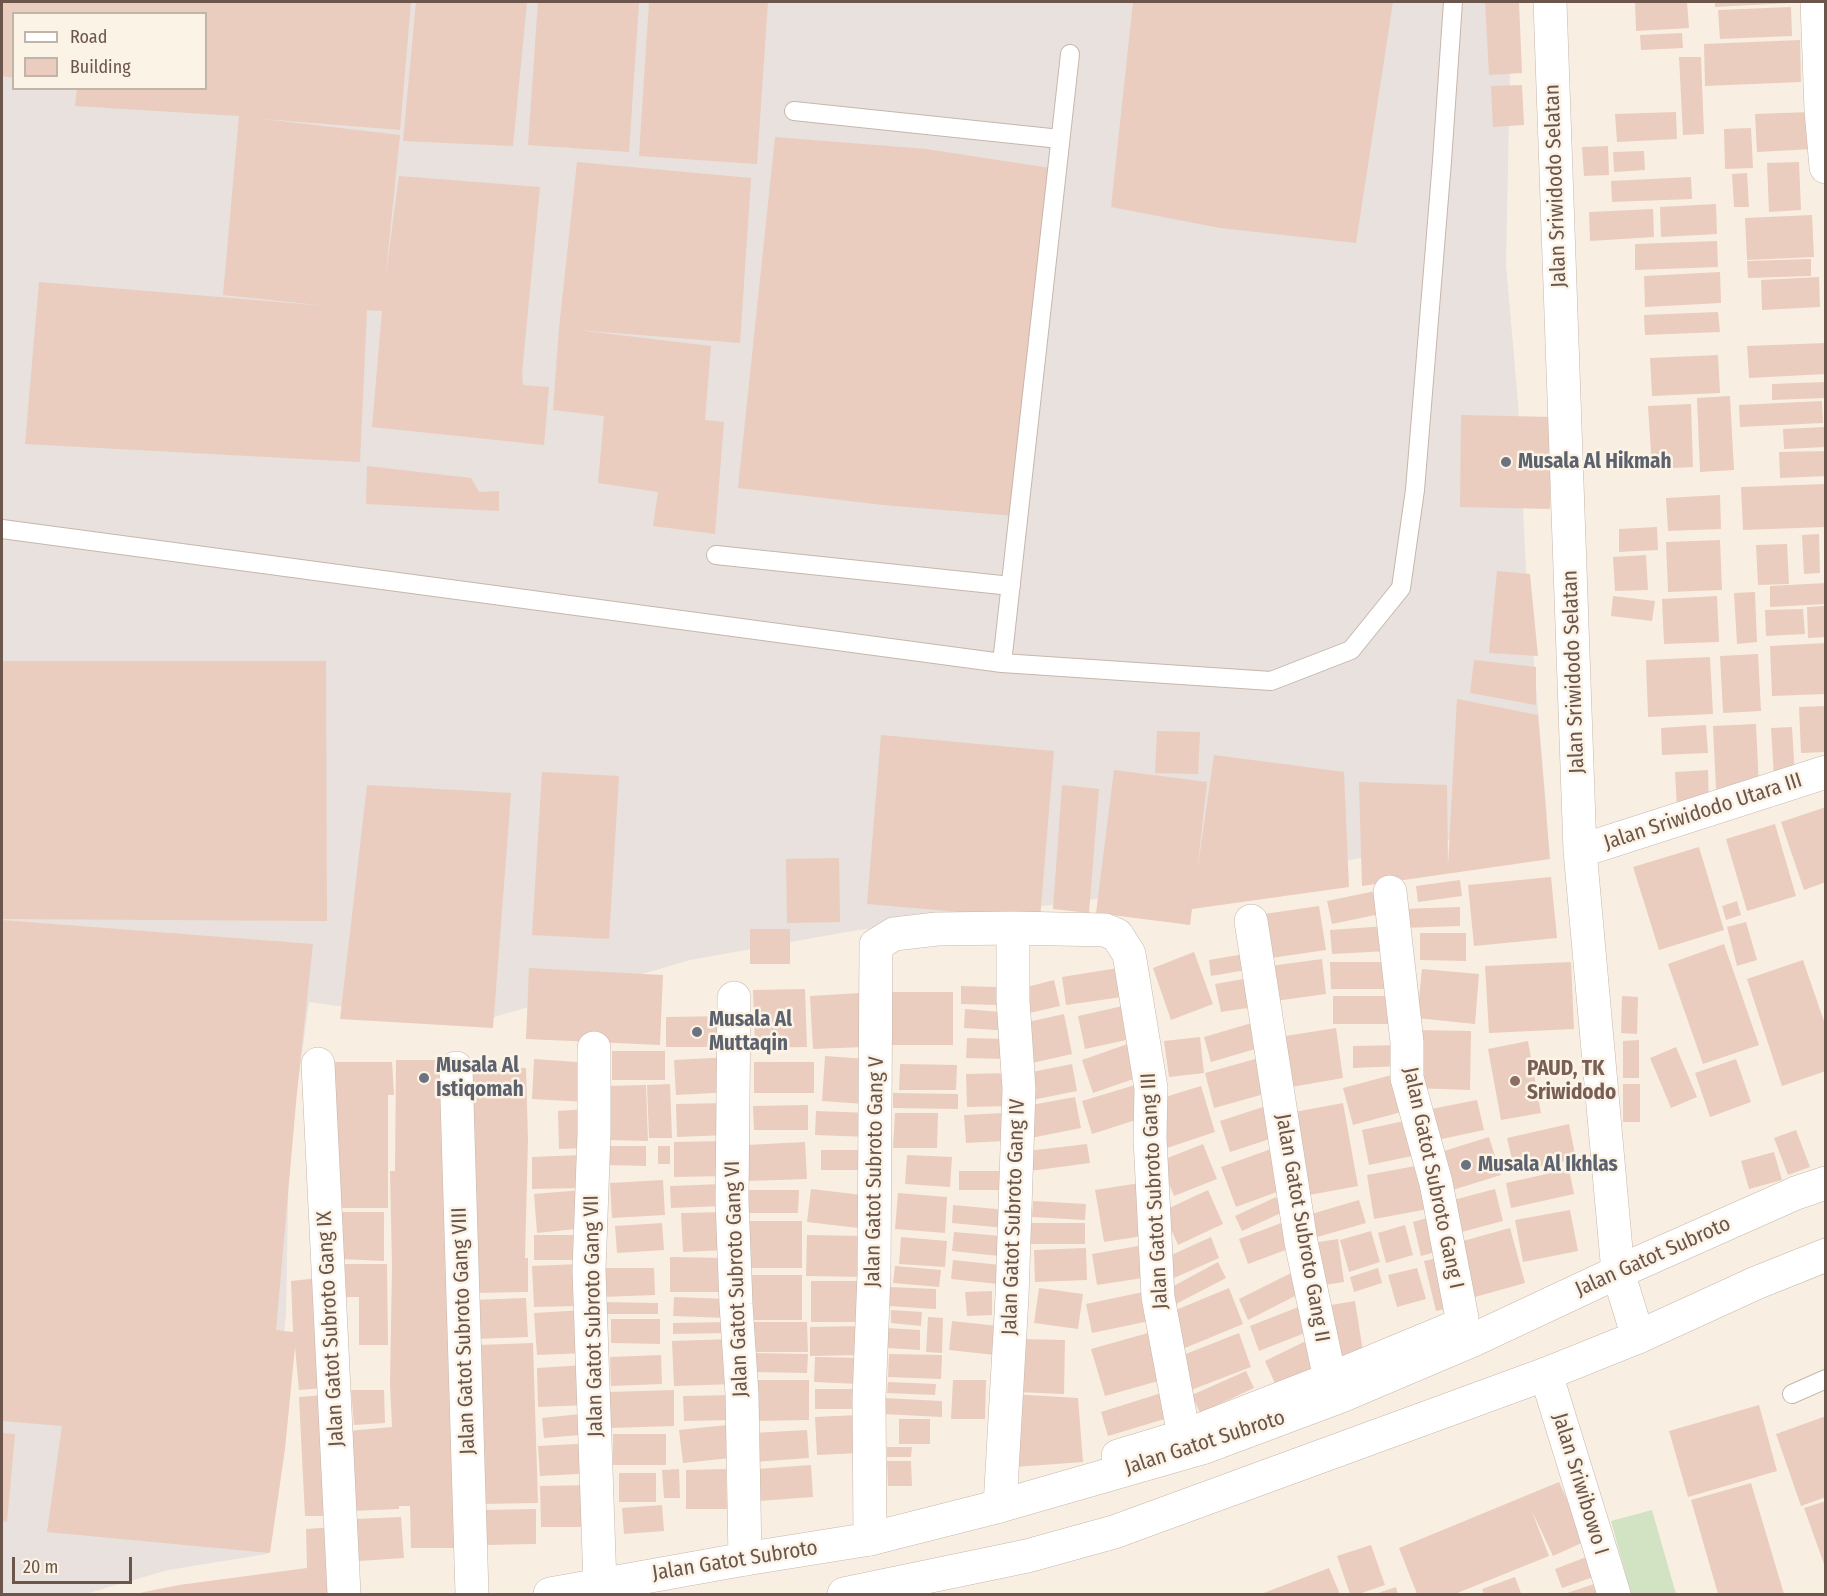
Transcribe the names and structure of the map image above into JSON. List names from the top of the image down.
{
  "streets": {
    "street": [
      "Jalan Sriwidodo Selatan",
      "Jalan Sriwidodo Utara III",
      "Jalan Gatot Subroto Gang V",
      "Jalan Gatot Subroto Gang I",
      "Jalan Gatot Subroto Gang III",
      "Jalan Gatot Subroto Gang IV",
      "Jalan Gatot Subroto Gang II",
      "Jalan Gatot Subroto",
      "Jalan Gatot Subroto Gang VI",
      "Jalan Gatot Subroto Gang VII",
      "Jalan Gatot Subroto Gang IX",
      "Jalan Gatot Subroto Gang VIII",
      "Jalan Sriwibowo I"
    ]
  },
  "crossings": [
    ["Jalan Sriwidodo Selatan", "Jalan Sriwidodo Utara III"],
    ["Jalan Sriwidodo Selatan", "Jalan Gatot Subroto"],
    ["Jalan Gatot Subroto Gang V", "Jalan Gatot Subroto Gang III"],
    ["Jalan Gatot Subroto Gang V", "Jalan Gatot Subroto Gang IV"],
    ["Jalan Gatot Subroto Gang V", "Jalan Gatot Subroto"],
    ["Jalan Gatot Subroto Gang I", "Jalan Gatot Subroto Gang II"],
    ["Jalan Gatot Subroto Gang III", "Jalan Gatot Subroto Gang IV"],
    ["Jalan Gatot Subroto Gang IV", "Jalan Gatot Subroto"],
    ["Jalan Gatot Subroto", "Jalan Gatot Subroto Gang VI"],
    ["Jalan Gatot Subroto", "Jalan Gatot Subroto Gang VII"]
  ],
  "places": [
    "Musala Al Hikmah",
    "Musala Al Muttaqin",
    "Musala Al Istiqomah",
    "PAUD, TK Sriwidodo",
    "Musala Al Ikhlas"
  ],
  "legend": ["Road", "Building"],
  "scale_bar": "20 m"
}
